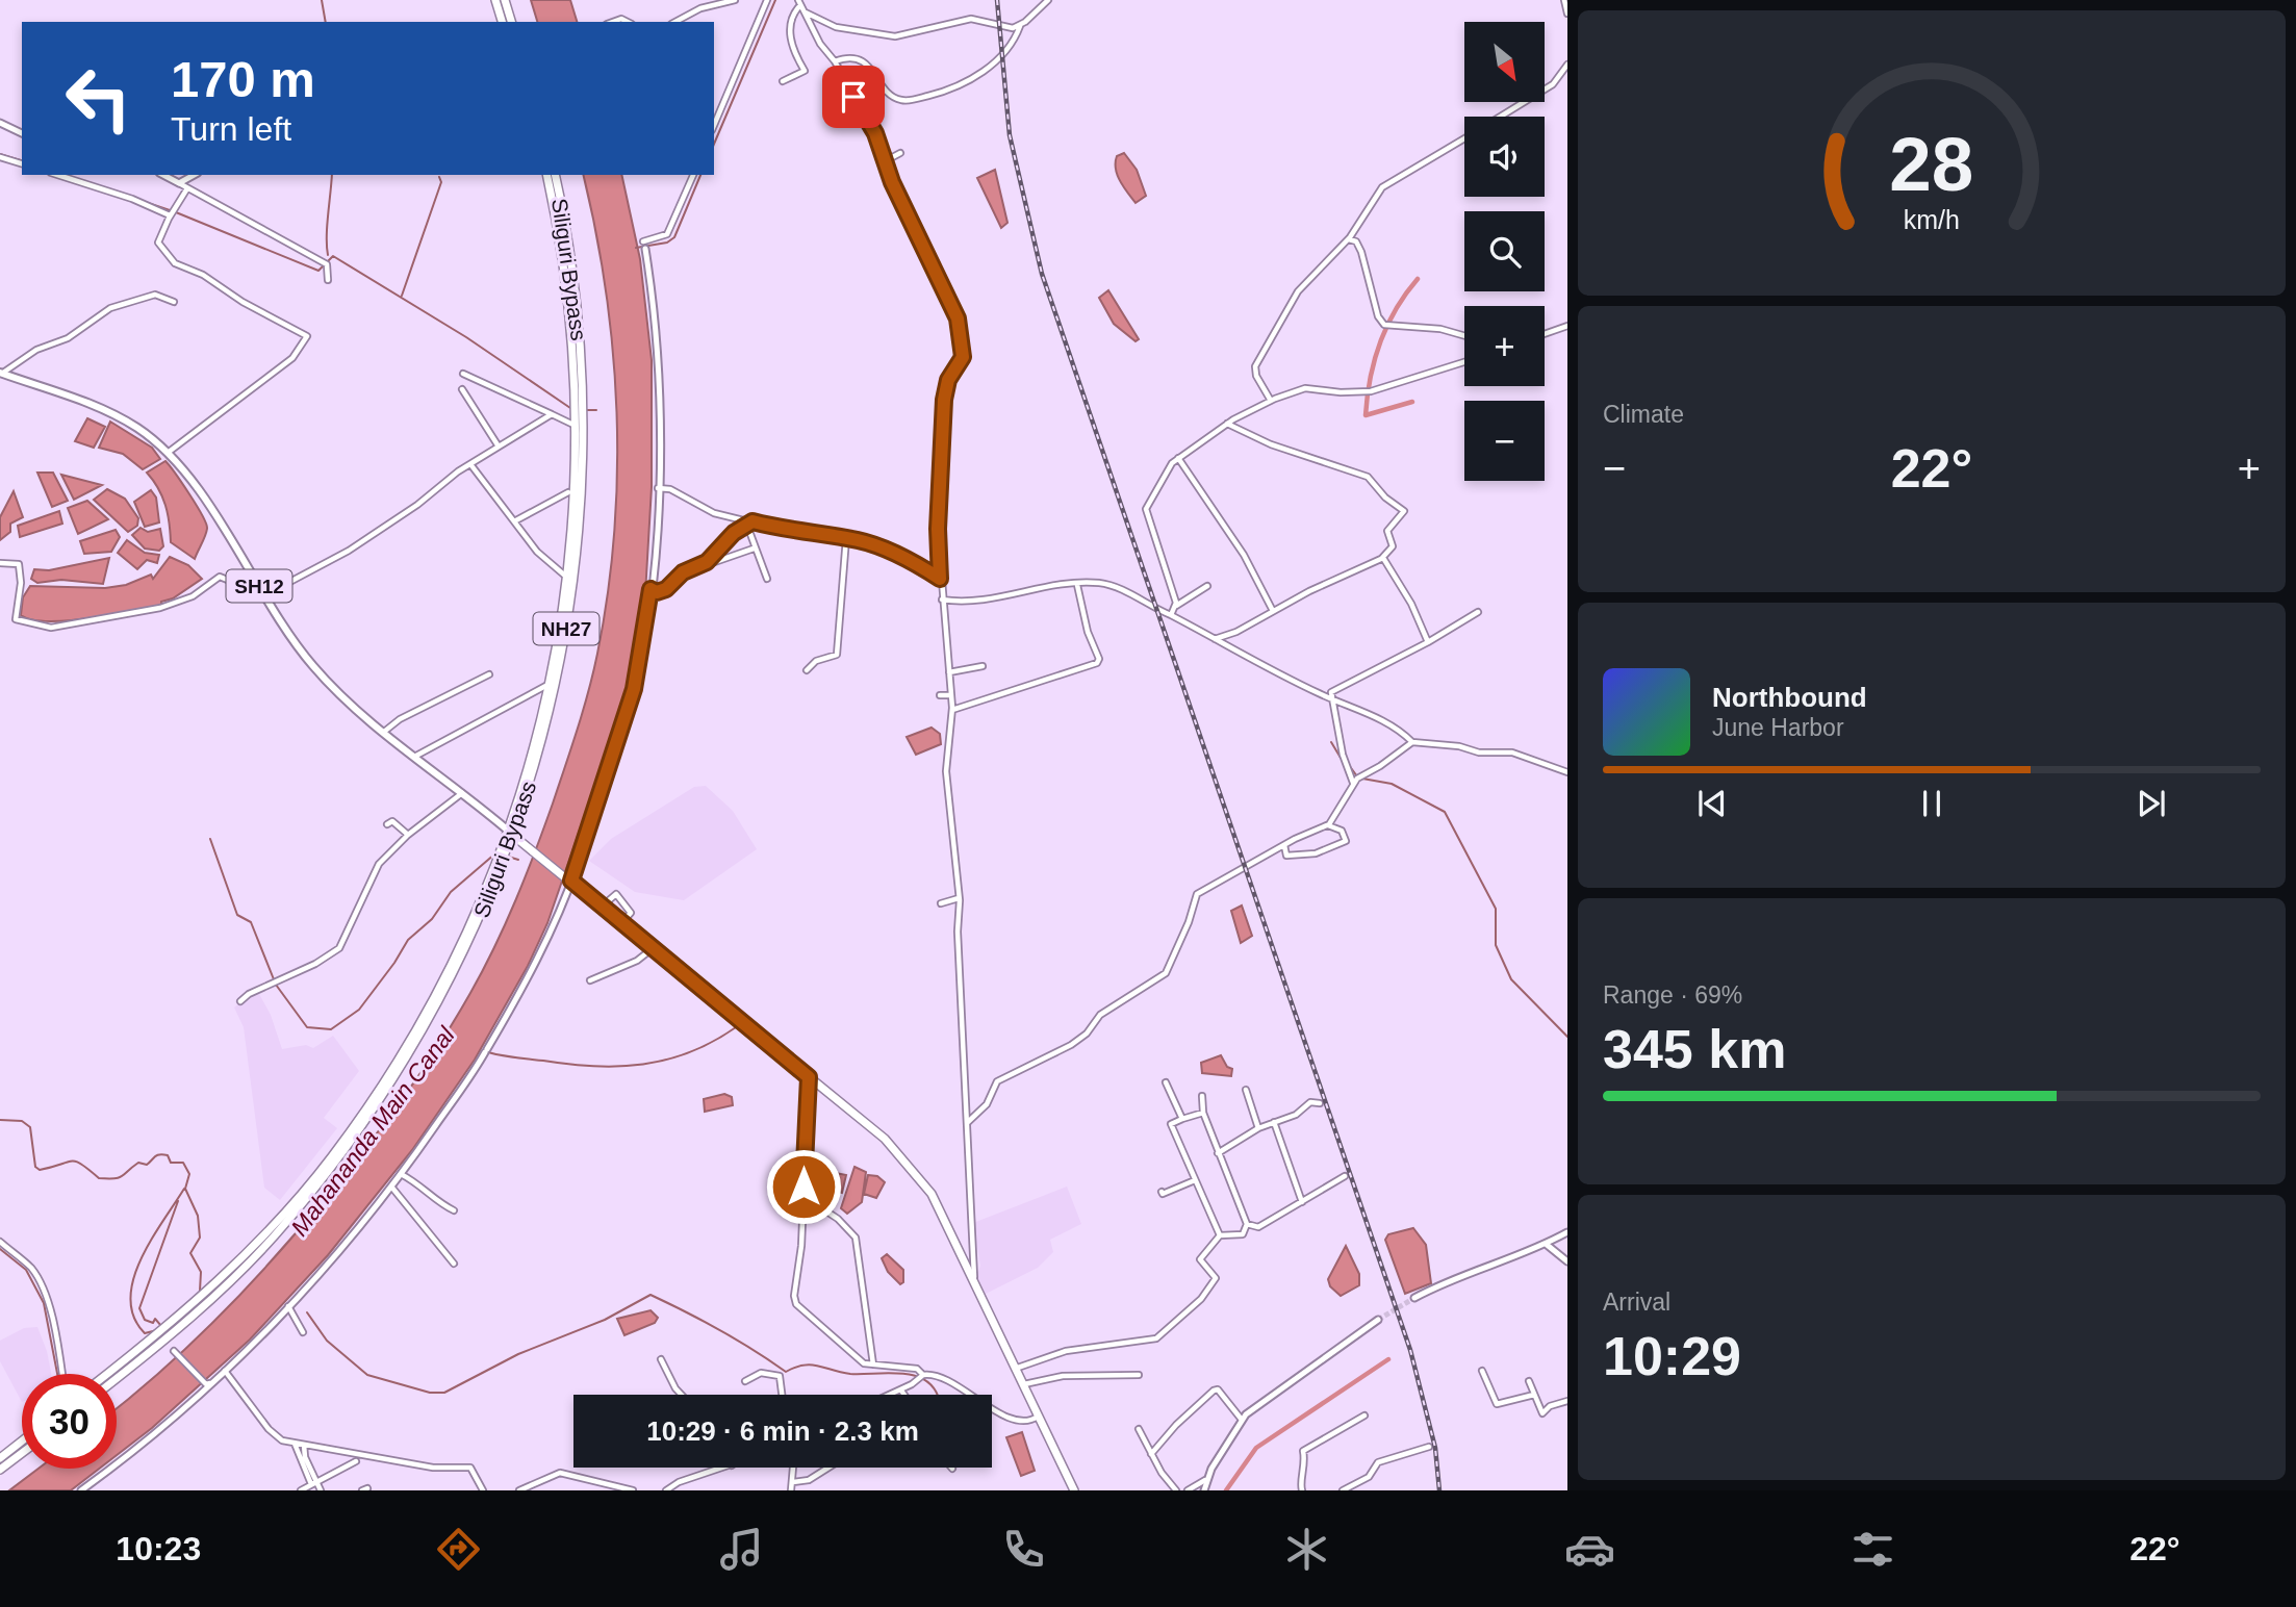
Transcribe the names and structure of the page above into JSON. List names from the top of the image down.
{
  "streets": {
    "highway": ["Siliguri Bypass", "NH27"],
    "main road": ["SH12"]
  },
  "crossings": [
    ["Siliguri Bypass", "SH12"],
    ["Siliguri Bypass", "NH27"],
    ["SH12", "NH27"]
  ],
  "water": ["Mahananda Main Canal"],
  "north": "bottom right",
  "page": {
    "map_buttons": ["+", "−"],
    "turn": ["170 m", "Turn left"],
    "tile": [
      "Climate",
      ["Range · 69%", "345 km"],
      ["Arrival", "10:29"]
    ],
    "heat": ["−", "22°", "+"],
    "song": ["Northbound", "June Harbor"],
    "limit": "30",
    "trip": "10:29 · 6 min · 2.3 km",
    "tabs": ["10:23", "22°"],
    "gauge": ["28", "km/h"]
  }
}
